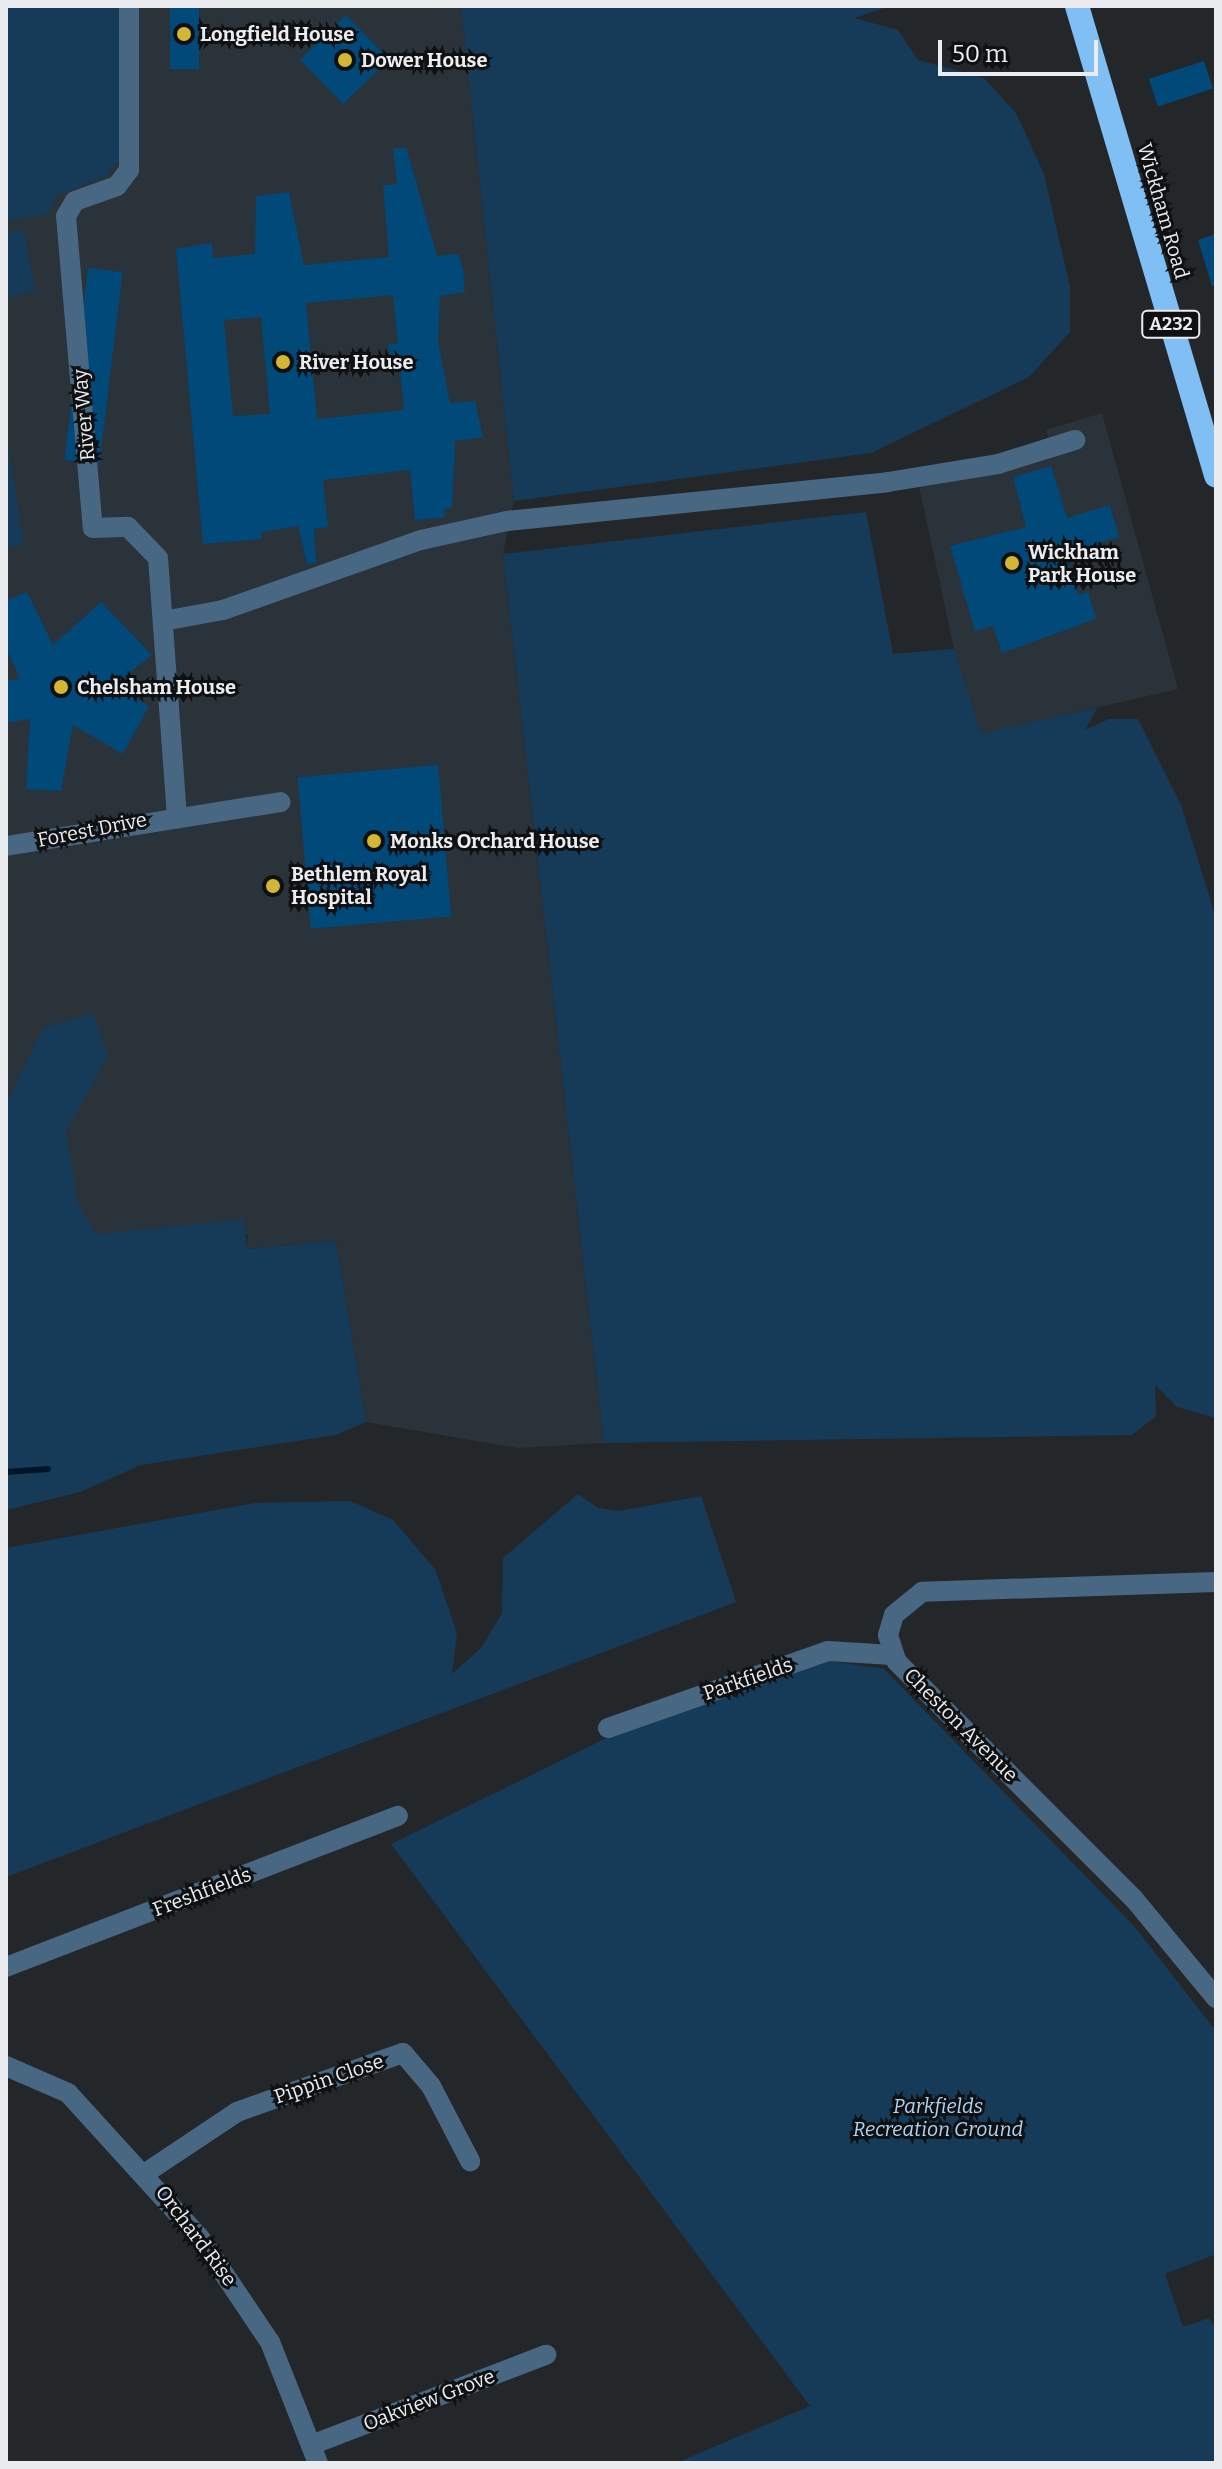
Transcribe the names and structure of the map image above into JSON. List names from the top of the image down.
{
  "streets": {
    "highway": ["Wickham Road", "A232"],
    "street": [
      "River Way",
      "Forest Drive",
      "Parkfields",
      "Cheston Avenue",
      "Freshfields",
      "Pippin Close",
      "Orchard Rise",
      "Oakview Grove"
    ]
  },
  "crossings": [
    ["River Way", "Forest Drive"],
    ["Parkfields", "Cheston Avenue"],
    ["Pippin Close", "Orchard Rise"],
    ["Orchard Rise", "Oakview Grove"]
  ],
  "parks": ["Parkfields Recreation Ground"],
  "places": [
    "Longfield House",
    "Dower House",
    "River House",
    "Wickham Park House",
    "Chelsham House",
    "Monks Orchard House",
    "Bethlem Royal Hospital"
  ],
  "scale_bar": "50 m"
}
